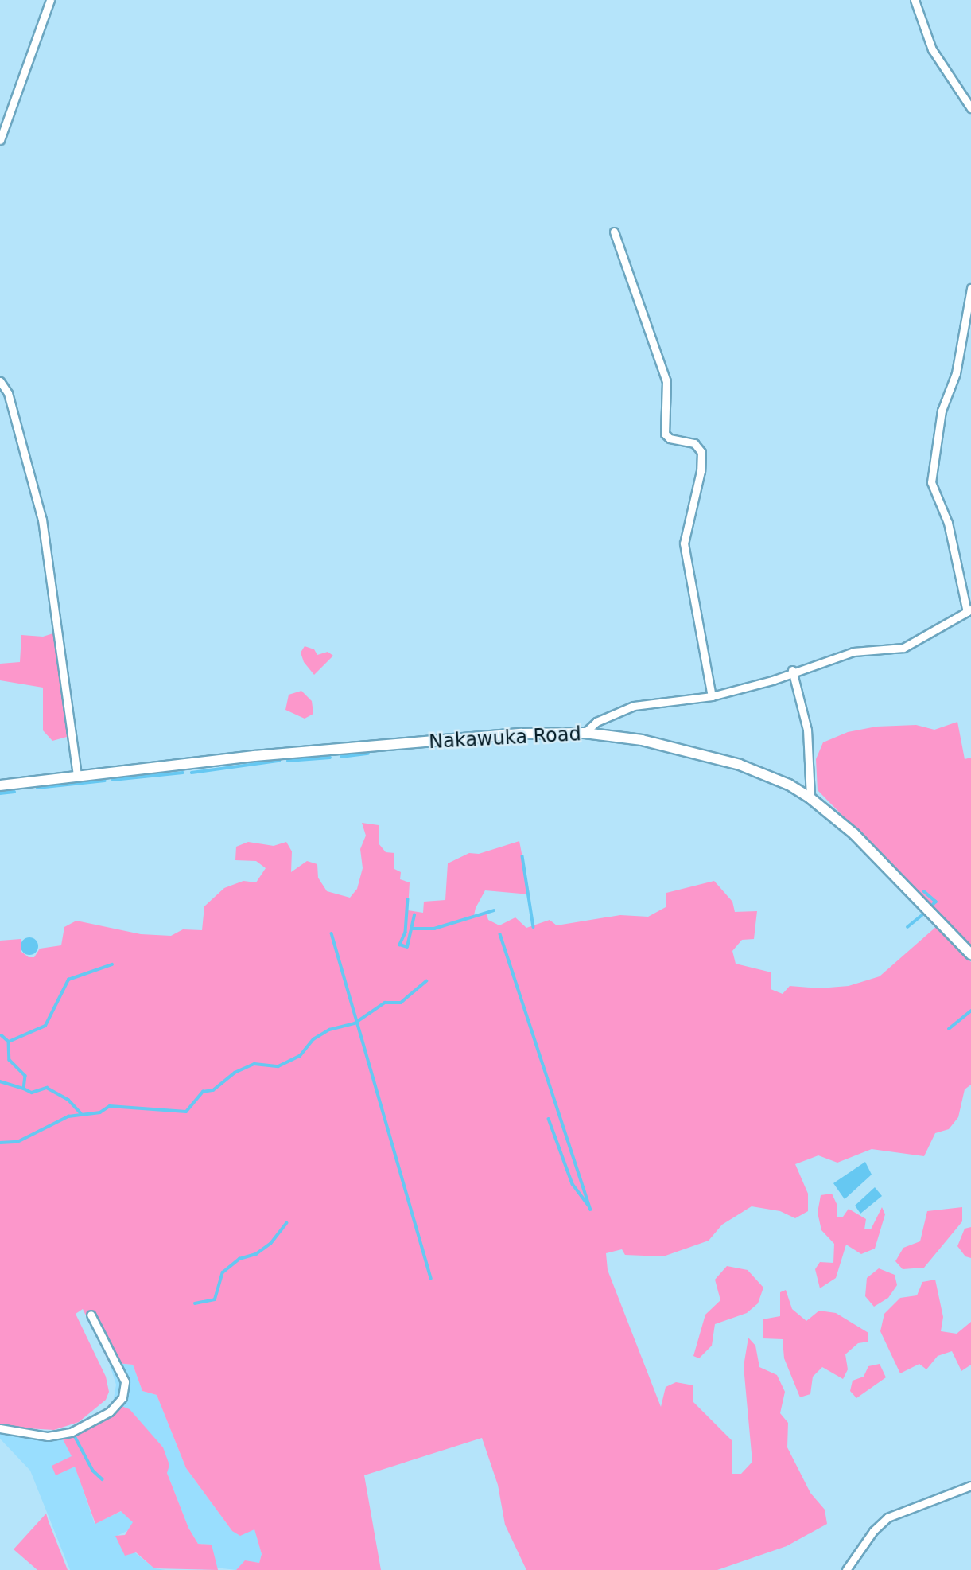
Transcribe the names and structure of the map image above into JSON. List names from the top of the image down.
{
  "streets": {
    "main road": ["Nakawuka Road"]
  }
}
